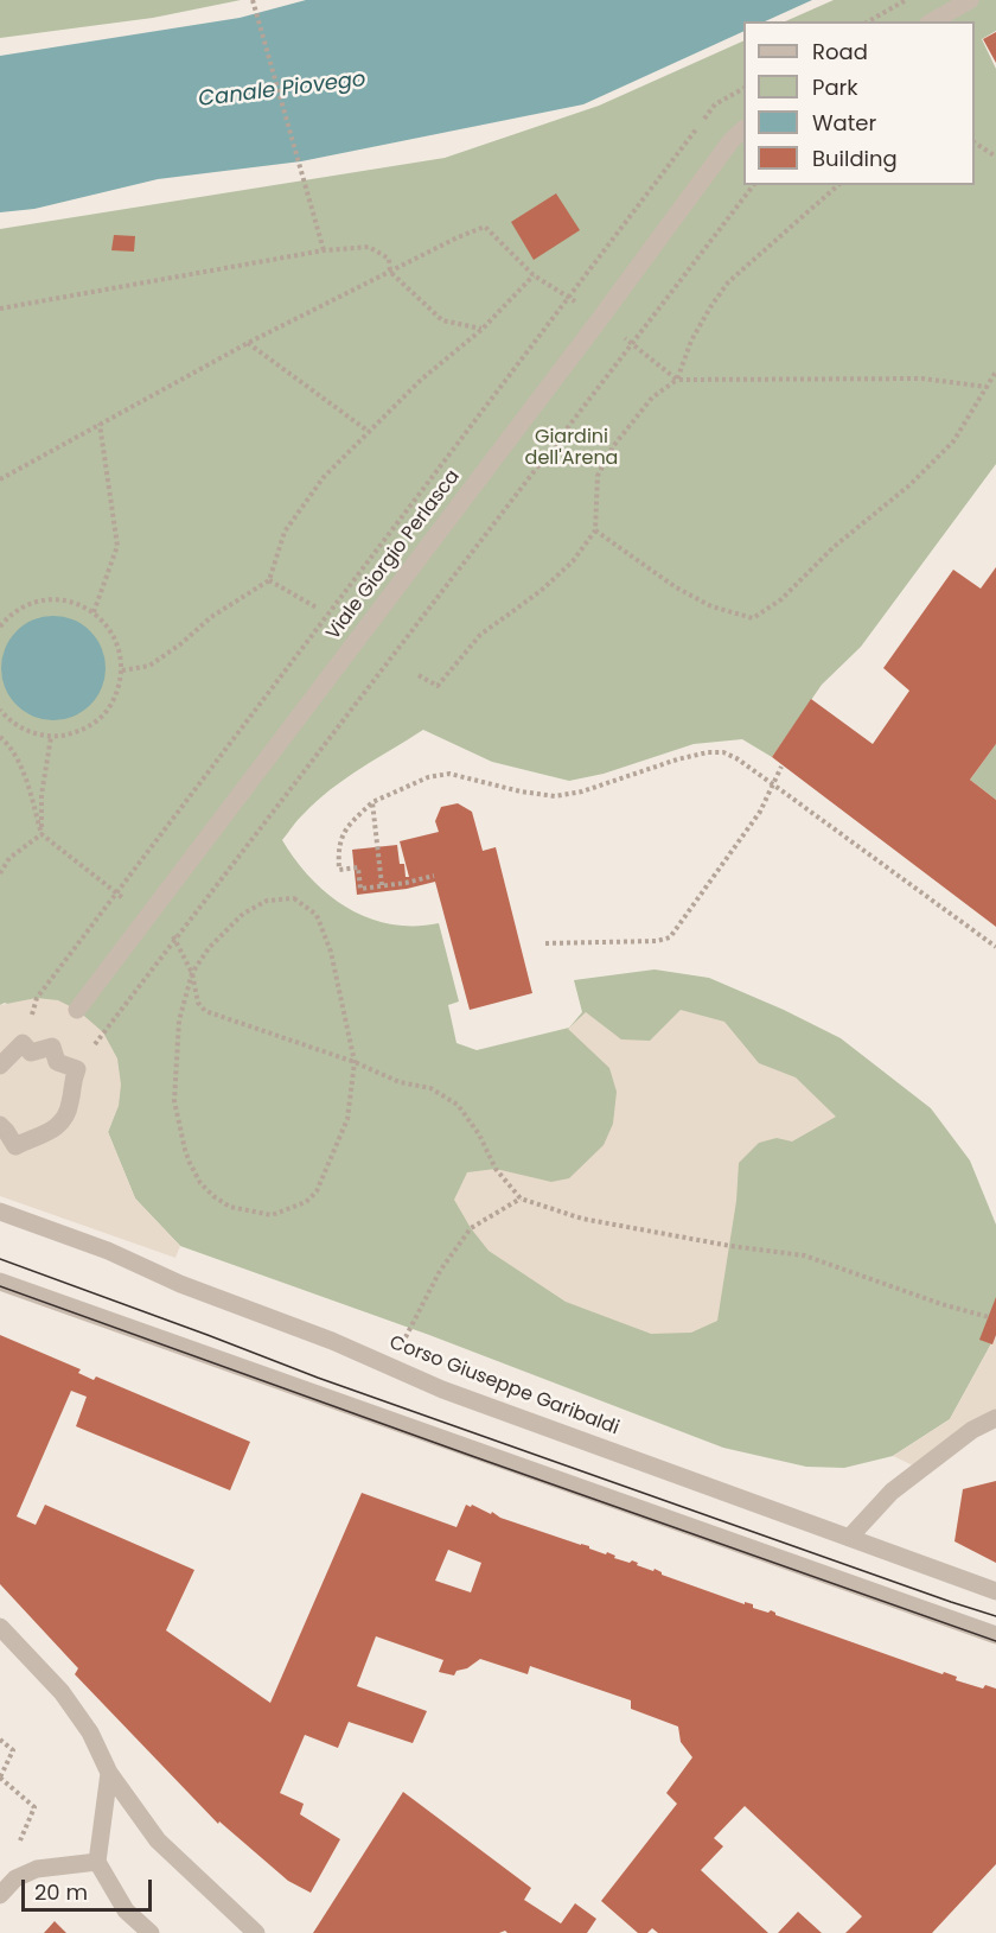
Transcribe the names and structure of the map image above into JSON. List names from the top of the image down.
{
  "streets": {
    "street": ["Viale Giorgio Perlasca", "Corso Giuseppe Garibaldi"]
  },
  "water": ["Canale Piovego"],
  "parks": ["Giardini dell'Arena"],
  "legend": [
    "Road",
    "Park",
    "Water",
    "Building"
  ],
  "scale_bar": "20 m"
}
